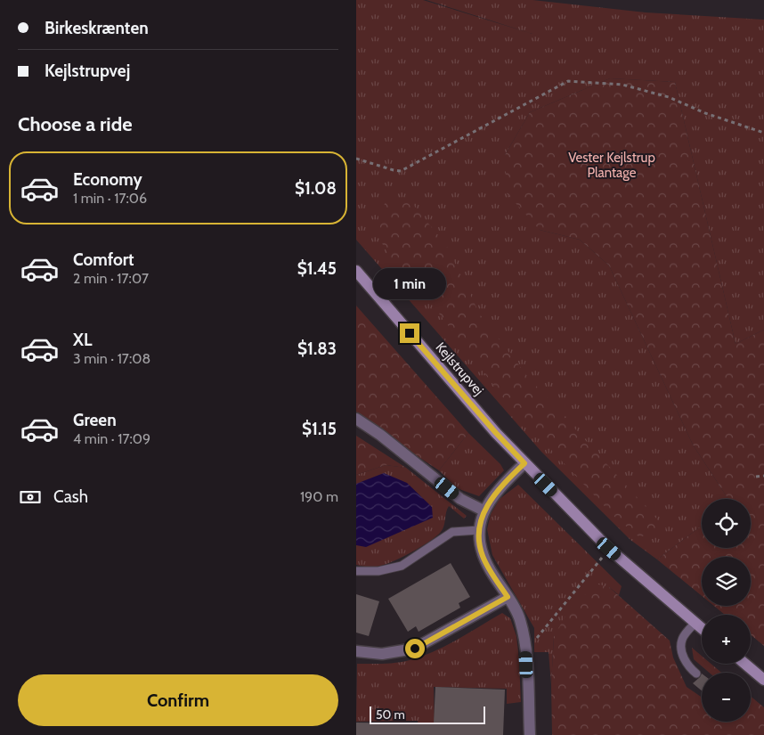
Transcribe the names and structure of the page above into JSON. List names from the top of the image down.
{
  "streets": {
    "street": ["Kejlstrupvej"]
  },
  "parks": ["Vester Kejlstrup Plantage"],
  "scale_bar": "50 m",
  "page": {
    "banner": ["Birkeskrænten", "Kejlstrupvej"],
    "heading": "Choose a ride",
    "list": [
      {
        "name": "Economy",
        "note": "1 min · 17:06",
        "value": "$1.08"
      },
      {
        "name": "Comfort",
        "note": "2 min · 17:07",
        "value": "$1.45"
      },
      {
        "name": "XL",
        "note": "3 min · 17:08",
        "value": "$1.83"
      },
      {
        "name": "Green",
        "note": "4 min · 17:09",
        "value": "$1.15"
      }
    ],
    "bubble": "1 min",
    "pay": ["Cash", "190 m"],
    "map_buttons": ["+", "−"],
    "buttons": "Confirm",
    "scale": "50 m"
  }
}
